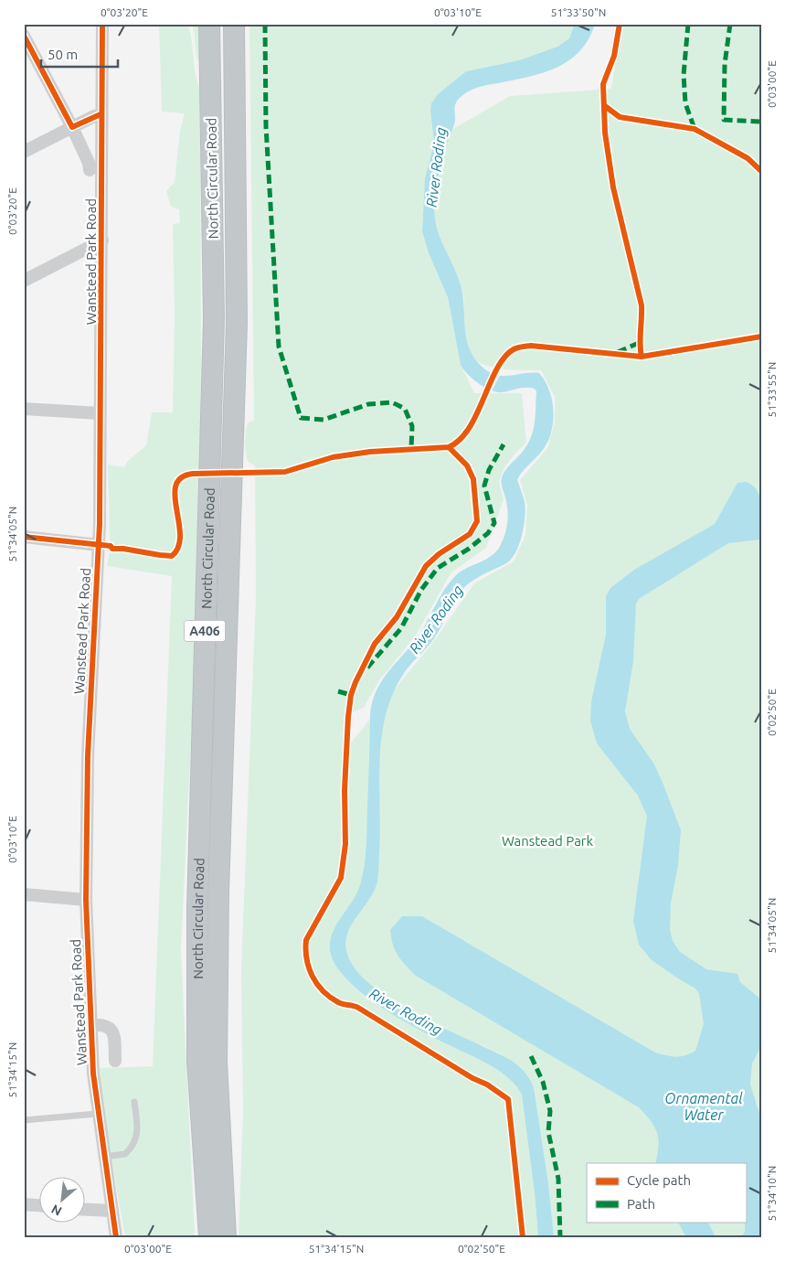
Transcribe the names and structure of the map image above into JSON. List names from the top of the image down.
{
  "streets": {
    "highway": ["North Circular Road", "A406"],
    "street": ["Wanstead Park Road"]
  },
  "water": ["River Roding", "Ornamental Water"],
  "parks": ["Wanstead Park"],
  "legend": ["Cycle path", "Path"],
  "scale_bar": "50 m",
  "north": "bottom left",
  "coordinates": [
    "0°03'20\"E",
    "0°03'10\"E",
    "51°33'50\"N",
    "0°03'00\"E",
    "51°33'55\"N",
    "51°34'05\"N",
    "0°02'50\"E",
    "51°34'15\"N",
    "51°34'10\"N"
  ]
}
